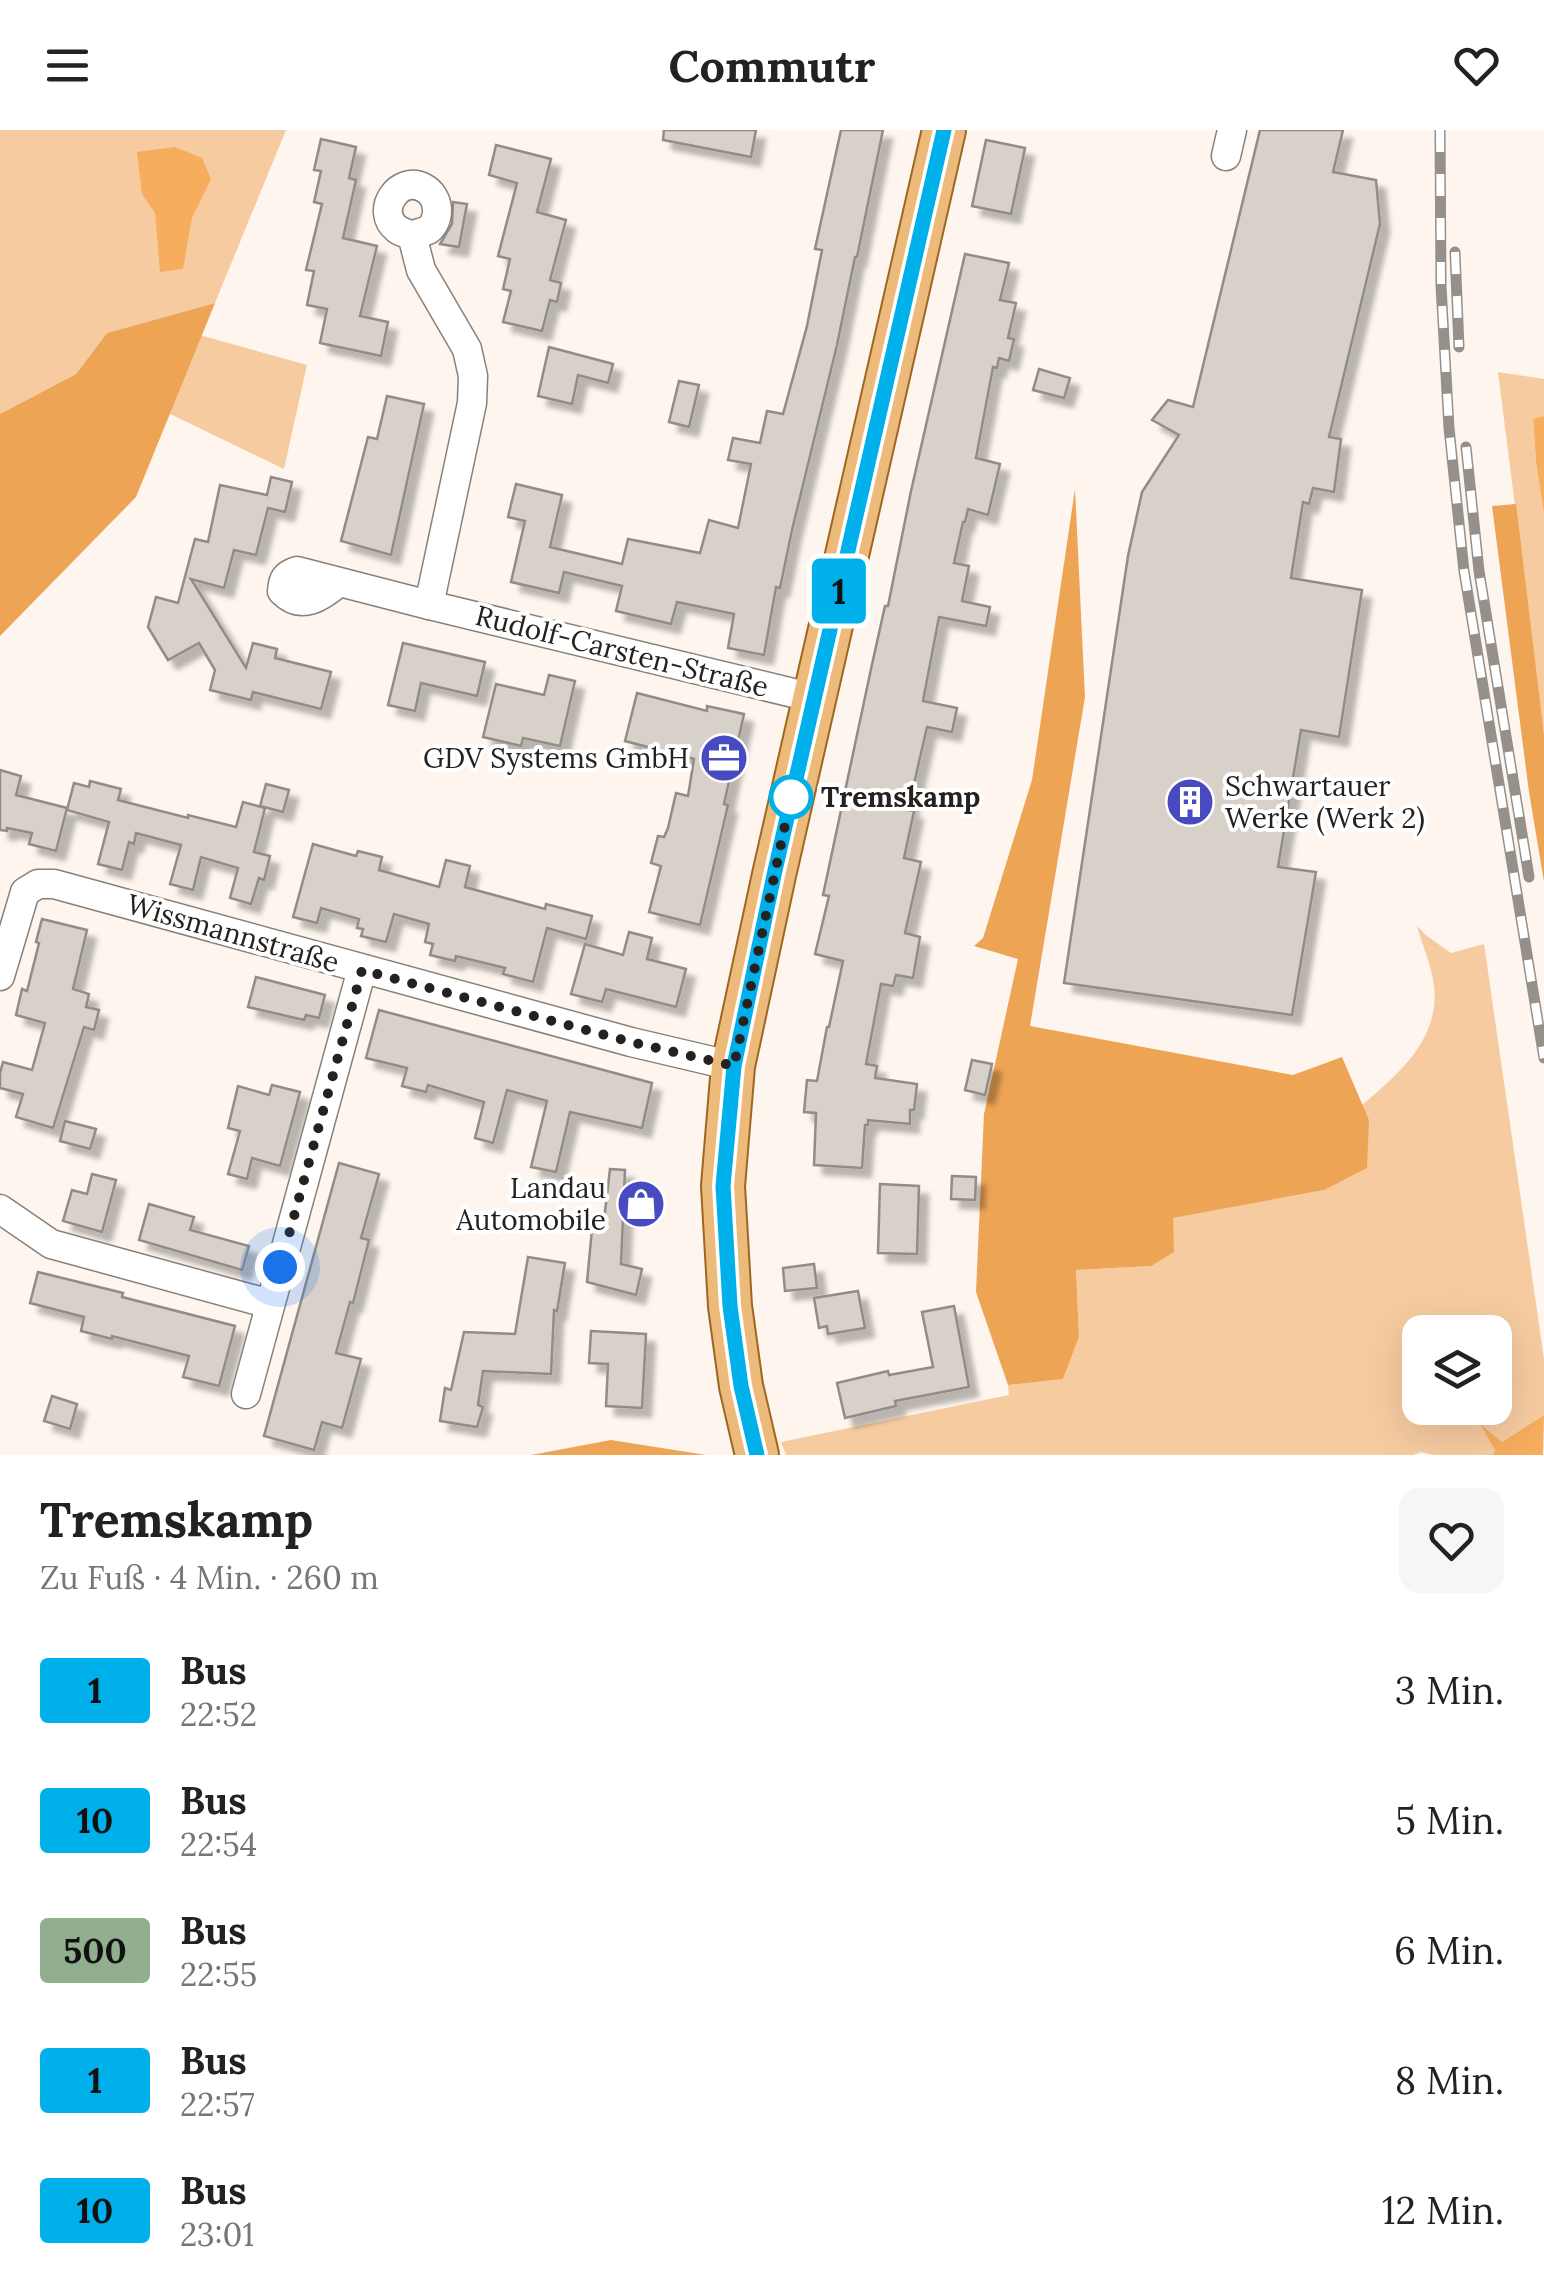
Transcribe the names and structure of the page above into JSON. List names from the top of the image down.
{
  "streets": {
    "street": ["Rudolf-Carsten-Straße", "Wissmannstraße"]
  },
  "places": {
    "office": ["GDV Systems GmbH"],
    "other": ["Tremskamp"],
    "building": ["Schwartauer Werke (Werk 2)"],
    "shop": ["Landau Automobile"]
  },
  "lines": ["bus line 1"],
  "page": {
    "header": "Commutr",
    "on_map": "1",
    "heading": ["Tremskamp", "Zu Fuß · 4 Min. · 260 m"],
    "list": [
      {
        "mark": "1",
        "name": "Bus",
        "note": "22:52",
        "value": "3 Min."
      },
      {
        "mark": "10",
        "name": "Bus",
        "note": "22:54",
        "value": "5 Min."
      },
      {
        "mark": "500",
        "name": "Bus",
        "note": "22:55",
        "value": "6 Min."
      },
      {
        "mark": "1",
        "name": "Bus",
        "note": "22:57",
        "value": "8 Min."
      },
      {
        "mark": "10",
        "name": "Bus",
        "note": "23:01",
        "value": "12 Min."
      }
    ]
  }
}
